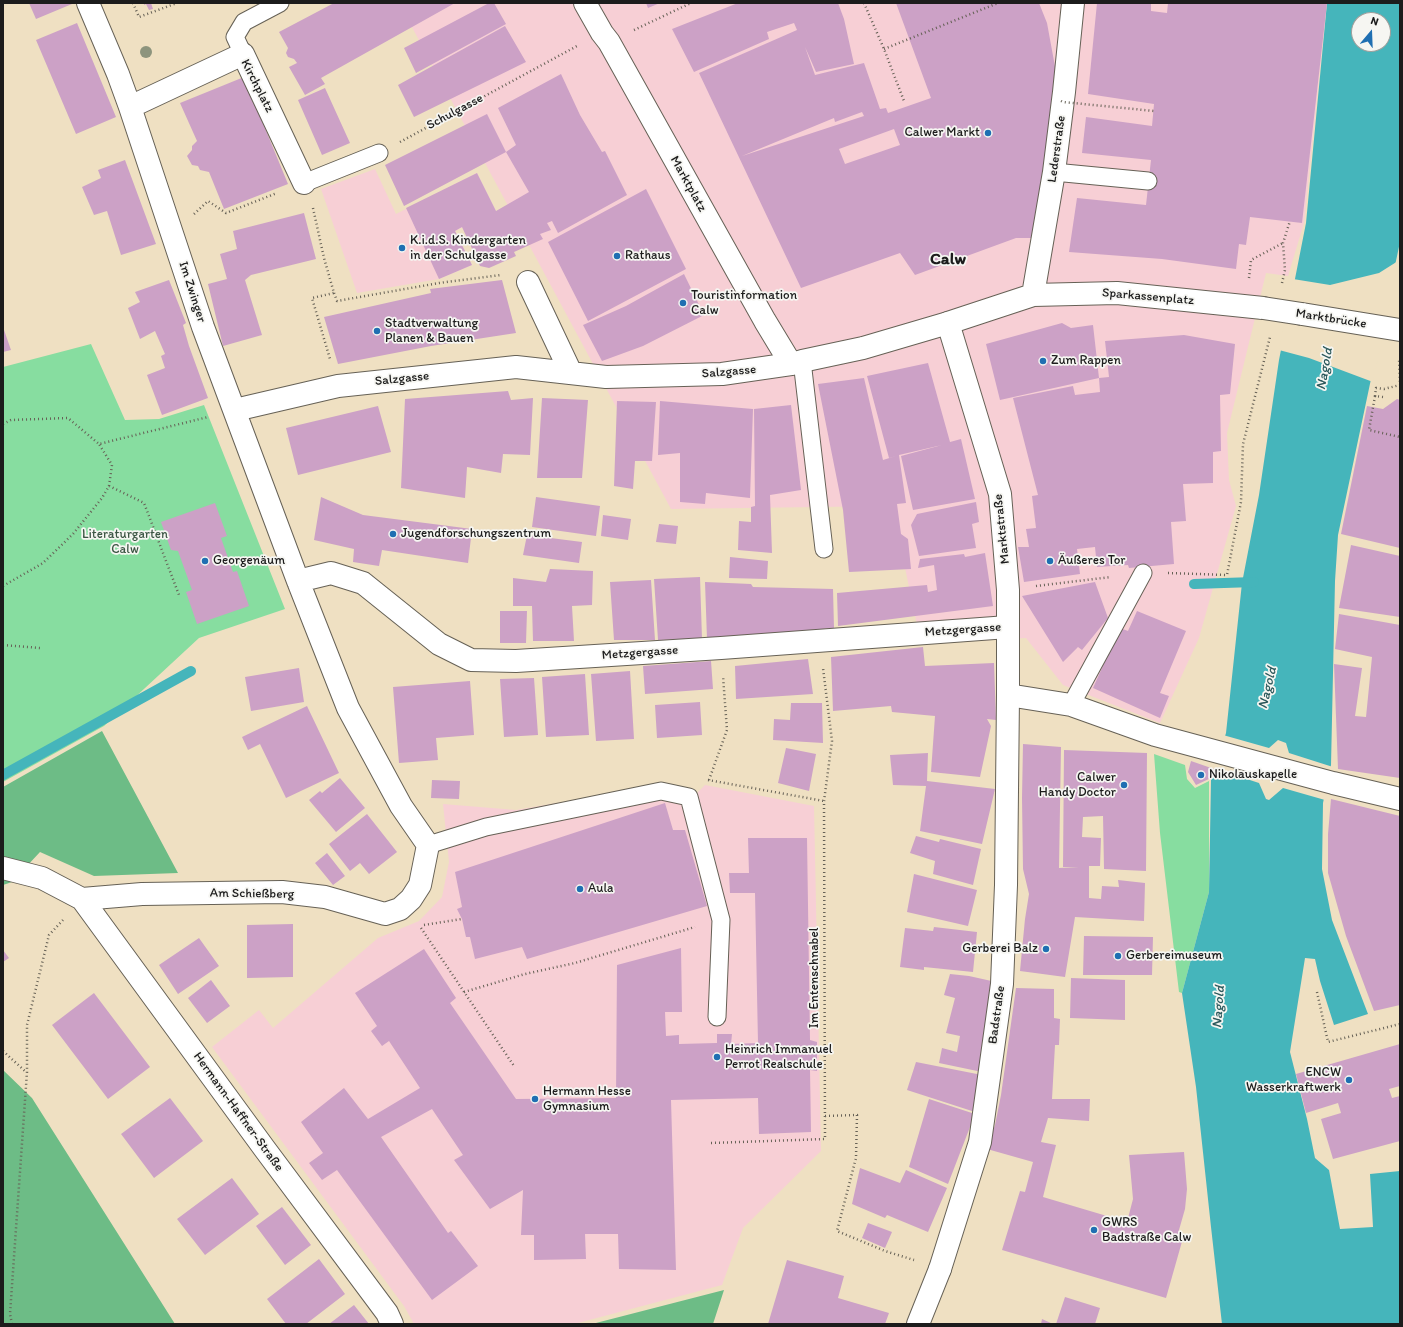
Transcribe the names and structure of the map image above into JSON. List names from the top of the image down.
{
  "streets": {
    "street": [
      "Kirchplatz",
      "Lederstraße",
      "Marktplatz",
      "Im Zwinger",
      "Sparkassenplatz",
      "Marktbrücke",
      "Salzgasse",
      "Marktstraße",
      "Metzgergasse",
      "Am Schießberg",
      "Badstraße",
      "Hermann-Haffner-Straße"
    ],
    "path": ["Schulgasse", "Im Entenschnabel"]
  },
  "crossings": [
    ["Kirchplatz", "Im Zwinger"],
    ["Schulgasse", "Marktplatz"],
    ["Lederstraße", "Sparkassenplatz"],
    ["Marktplatz", "Salzgasse"],
    ["Im Zwinger", "Salzgasse"],
    ["Im Zwinger", "Metzgergasse"],
    ["Sparkassenplatz", "Marktbrücke"],
    ["Marktstraße", "Metzgergasse"],
    ["Marktstraße", "Badstraße"],
    ["Metzgergasse", "Im Entenschnabel"],
    ["Am Schießberg", "Hermann-Haffner-Straße"]
  ],
  "districts": ["Calw"],
  "water": ["Nagold"],
  "parks": ["Literaturgarten Calw"],
  "places": [
    "Calwer Markt",
    "K.i.d.S. Kindergarten in der Schulgasse",
    "Rathaus",
    "Touristinformation Calw",
    "Stadtverwaltung Planen & Bauen",
    "Zum Rappen",
    "Jugendforschungszentrum",
    "Georgenäum",
    "Äußeres Tor",
    "Nikolauskapelle",
    "Calwer Handy Doctor",
    "Aula",
    "Gerberei Balz",
    "Gerbereimuseum",
    "Heinrich Immanuel Perrot Realschule",
    "ENCW Wasserkraftwerk",
    "Hermann Hesse Gymnasium",
    "GWRS Badstraße Calw"
  ],
  "north": "top"
}
